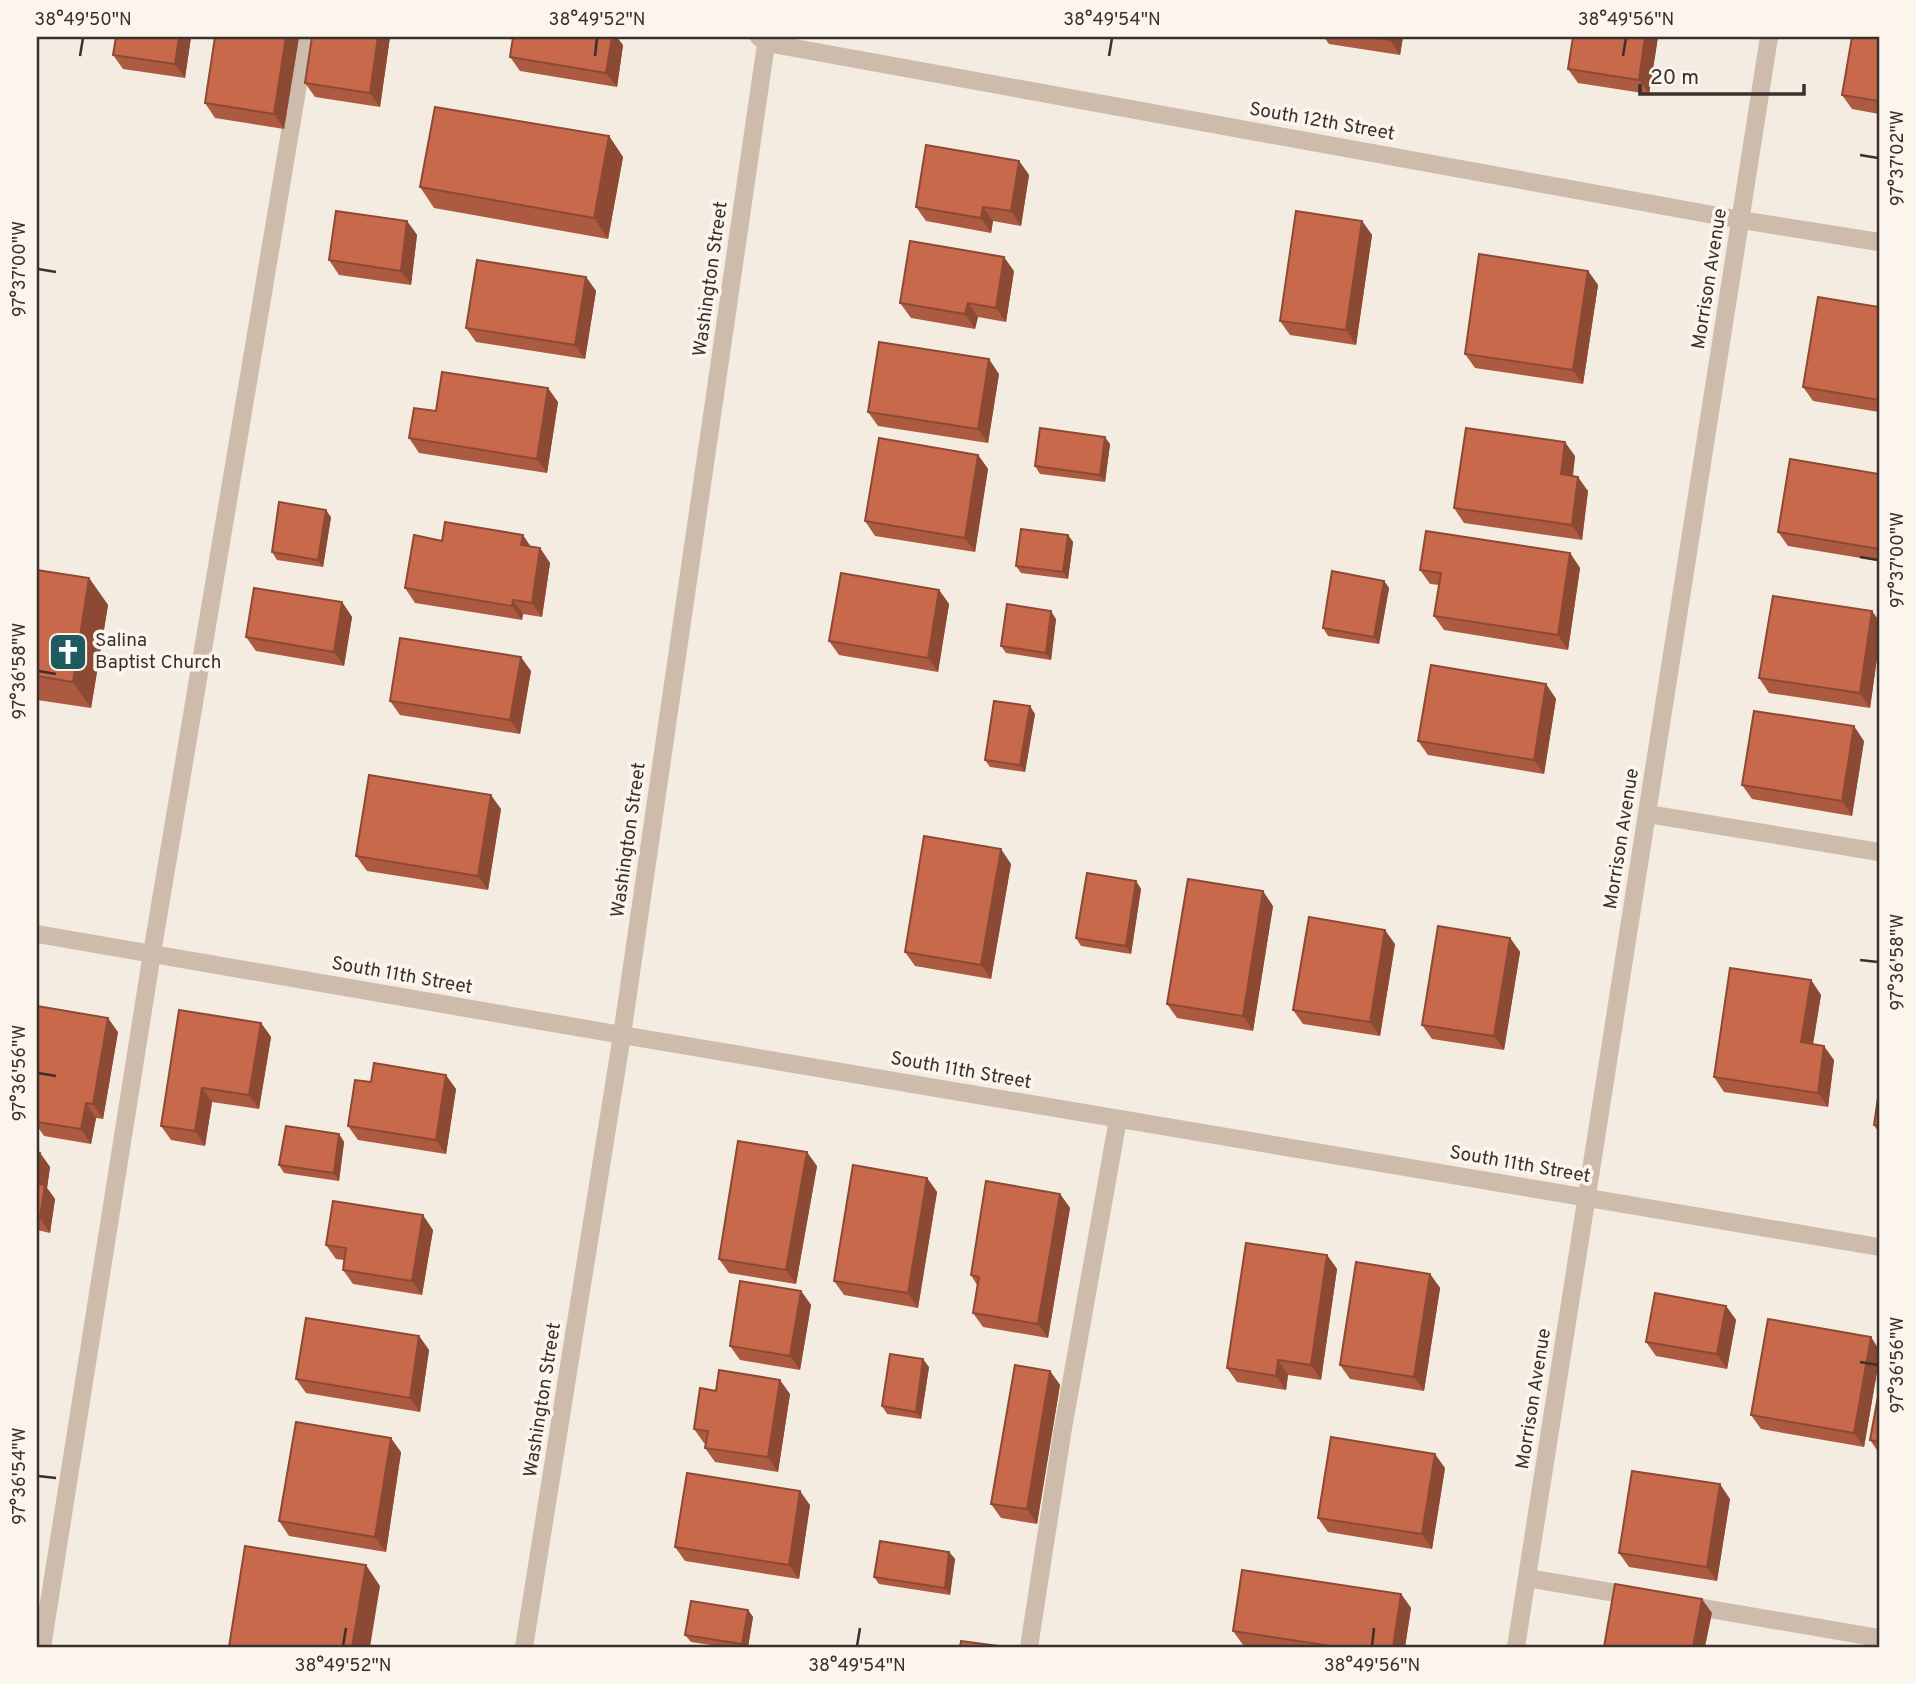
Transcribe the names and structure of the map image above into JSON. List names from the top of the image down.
{
  "streets": {
    "street": [
      "South 12th Street",
      "Washington Street",
      "Morrison Avenue",
      "South 11th Street"
    ]
  },
  "crossings": [
    ["South 12th Street", "Washington Street"],
    ["South 12th Street", "Morrison Avenue"],
    ["Washington Street", "South 11th Street"],
    ["Morrison Avenue", "South 11th Street"]
  ],
  "places": {
    "church": ["Salina Baptist Church"]
  },
  "scale_bar": "20 m",
  "coordinates": [
    "38°49'50\"N",
    "38°49'52\"N",
    "38°49'54\"N",
    "38°49'56\"N",
    "97°37'02\"W",
    "97°37'00\"W",
    "97°36'58\"W",
    "97°36'56\"W",
    "97°36'54\"W"
  ]
}
